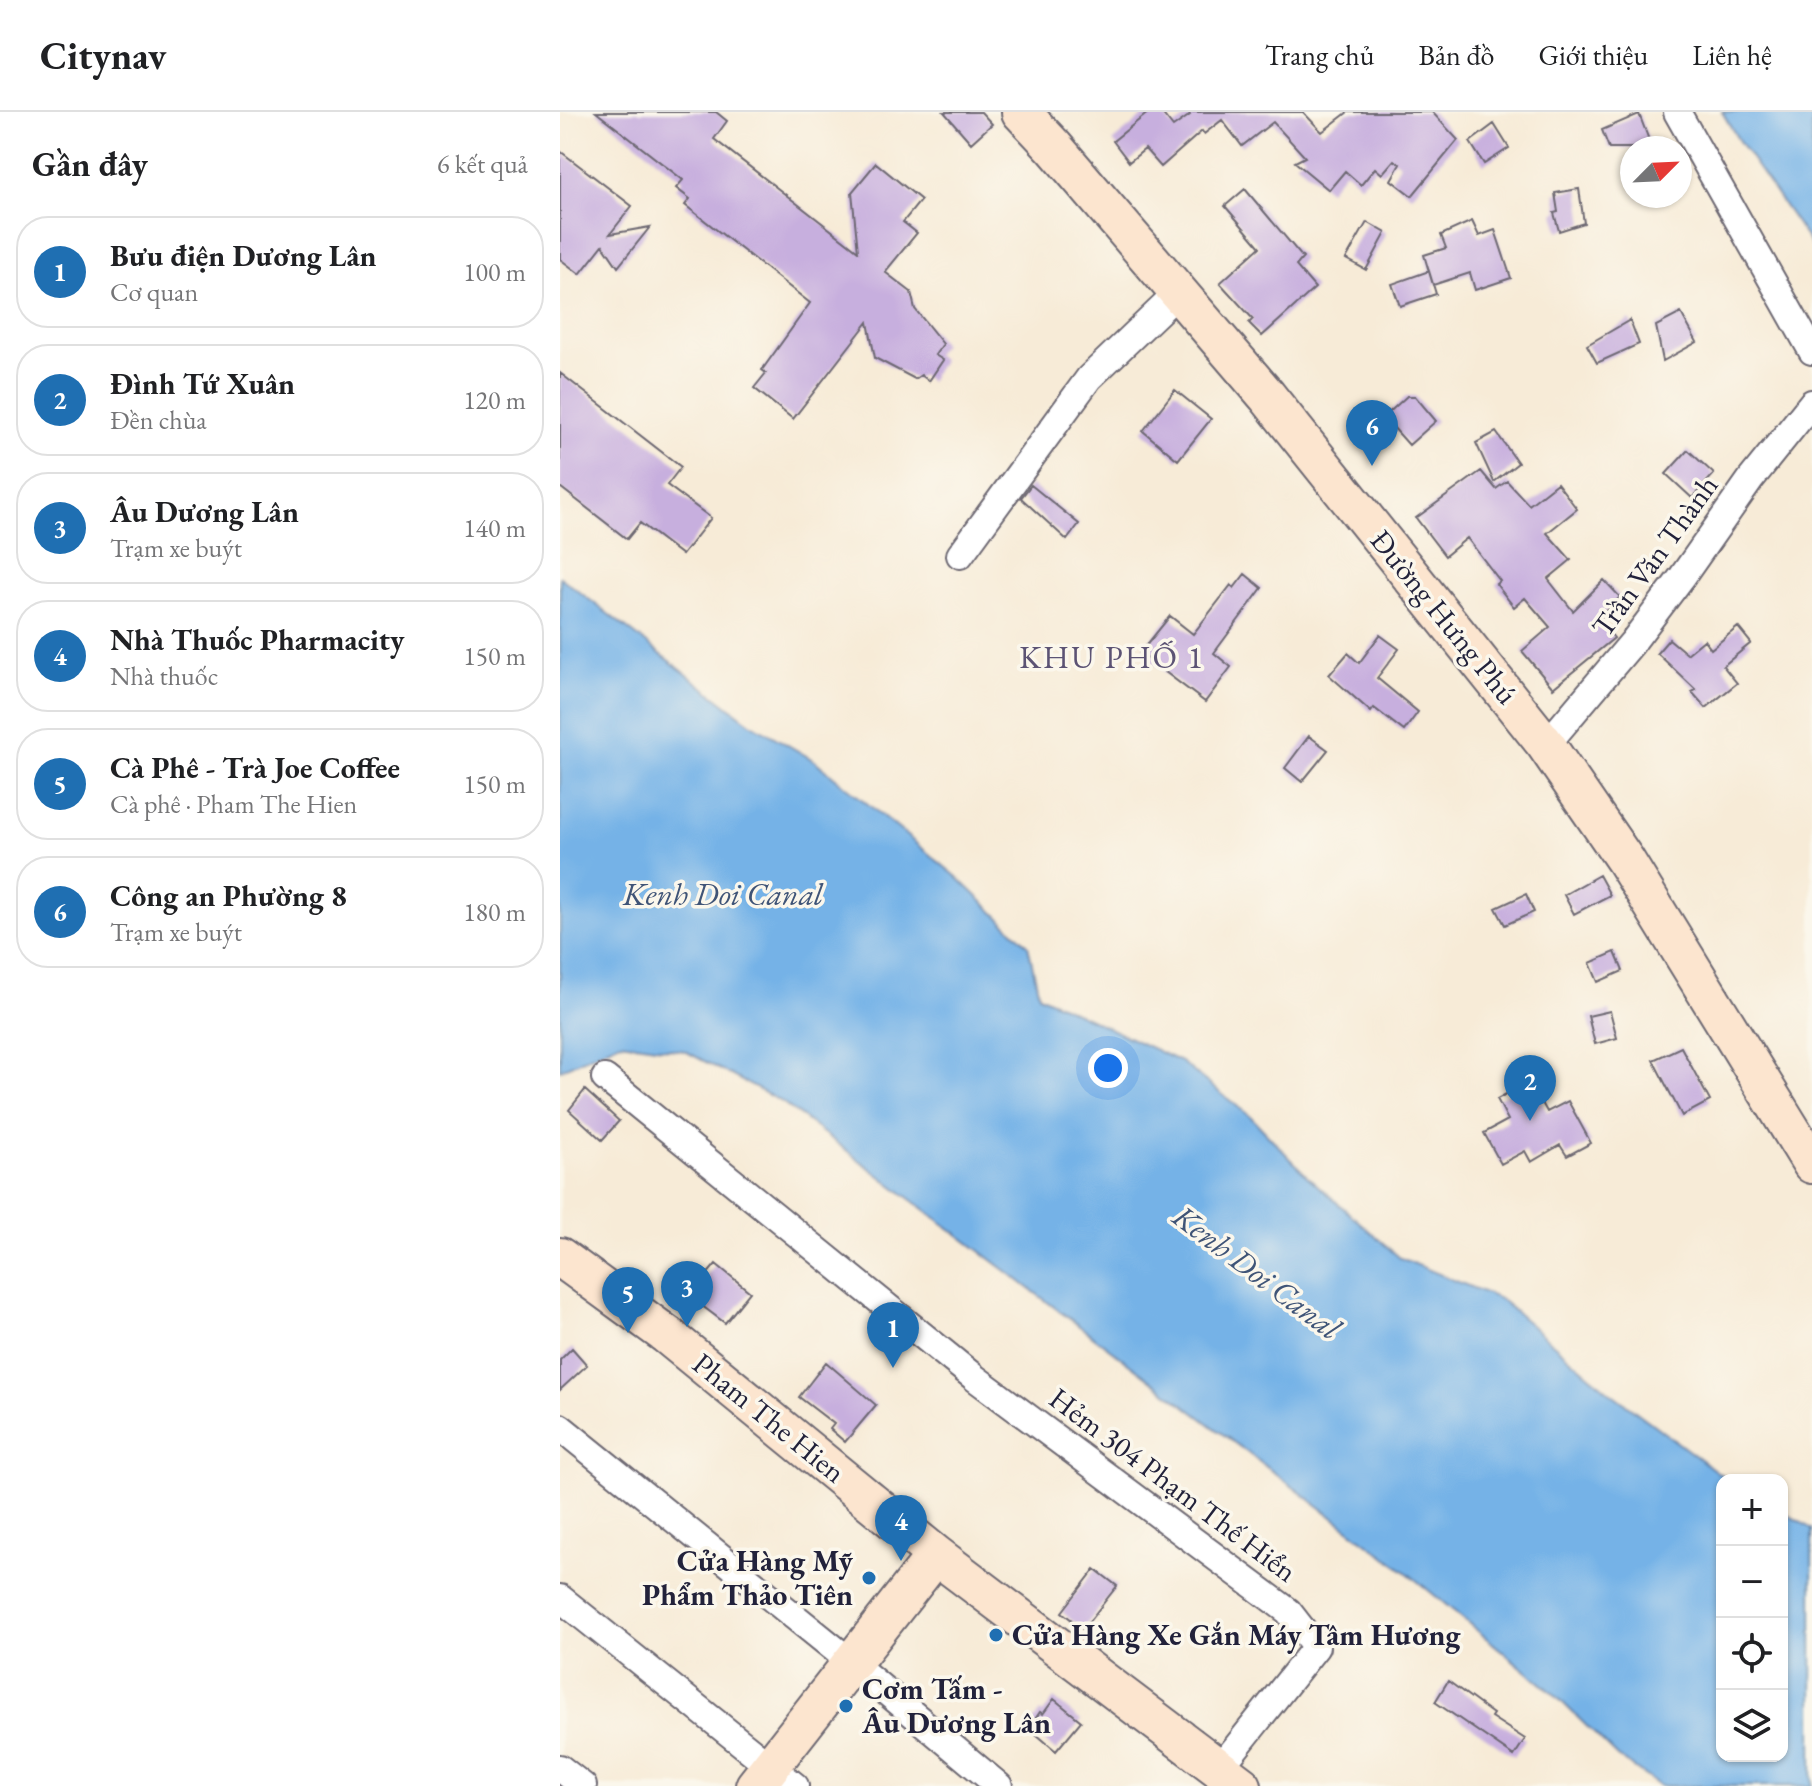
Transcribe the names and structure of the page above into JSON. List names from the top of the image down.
{
  "streets": {
    "main road": ["Đường Hưng Phú", "Pham The Hien"],
    "street": ["Trần Văn Thành", "Hẻm 304 Phạm Thế Hiển"]
  },
  "crossings": [
    ["Trần Văn Thành", "Đường Hưng Phú"],
    ["Pham The Hien", "Hẻm 304 Phạm Thế Hiển"]
  ],
  "districts": ["KHU PHỐ 1"],
  "water": ["Kenh Doi Canal"],
  "places": ["Cửa Hàng Mỹ Phẩm Thảo Tiên", "Cửa Hàng Xe Gắn Máy Tâm Hương", "Cơm Tấm - Âu Dương Lân"],
  "north": "top right",
  "page": {
    "header": "Citynav",
    "nav": [
      "Trang chủ",
      "Bản đồ",
      "Giới thiệu",
      "Liên hệ"
    ],
    "heading": ["Gần đây", "6 kết quả"],
    "list": [
      {
        "mark": "1",
        "name": "Bưu điện Dương Lân",
        "note": "Cơ quan",
        "value": "100 m"
      },
      {
        "mark": "2",
        "name": "Đình Tứ Xuân",
        "note": "Đền chùa",
        "value": "120 m"
      },
      {
        "mark": "3",
        "name": "Âu Dương Lân",
        "note": "Trạm xe buýt",
        "value": "140 m"
      },
      {
        "mark": "4",
        "name": "Nhà Thuốc Pharmacity",
        "note": "Nhà thuốc",
        "value": "150 m"
      },
      {
        "mark": "5",
        "name": "Cà Phê - Trà Joe Coffee",
        "note": "Cà phê · Pham The Hien",
        "value": "150 m"
      },
      {
        "mark": "6",
        "name": "Công an Phường 8",
        "note": "Trạm xe buýt",
        "value": "180 m"
      }
    ],
    "pins": [
      "6",
      "2",
      "3",
      "5",
      "1",
      "4"
    ],
    "map_buttons": ["+", "−"]
  }
}
